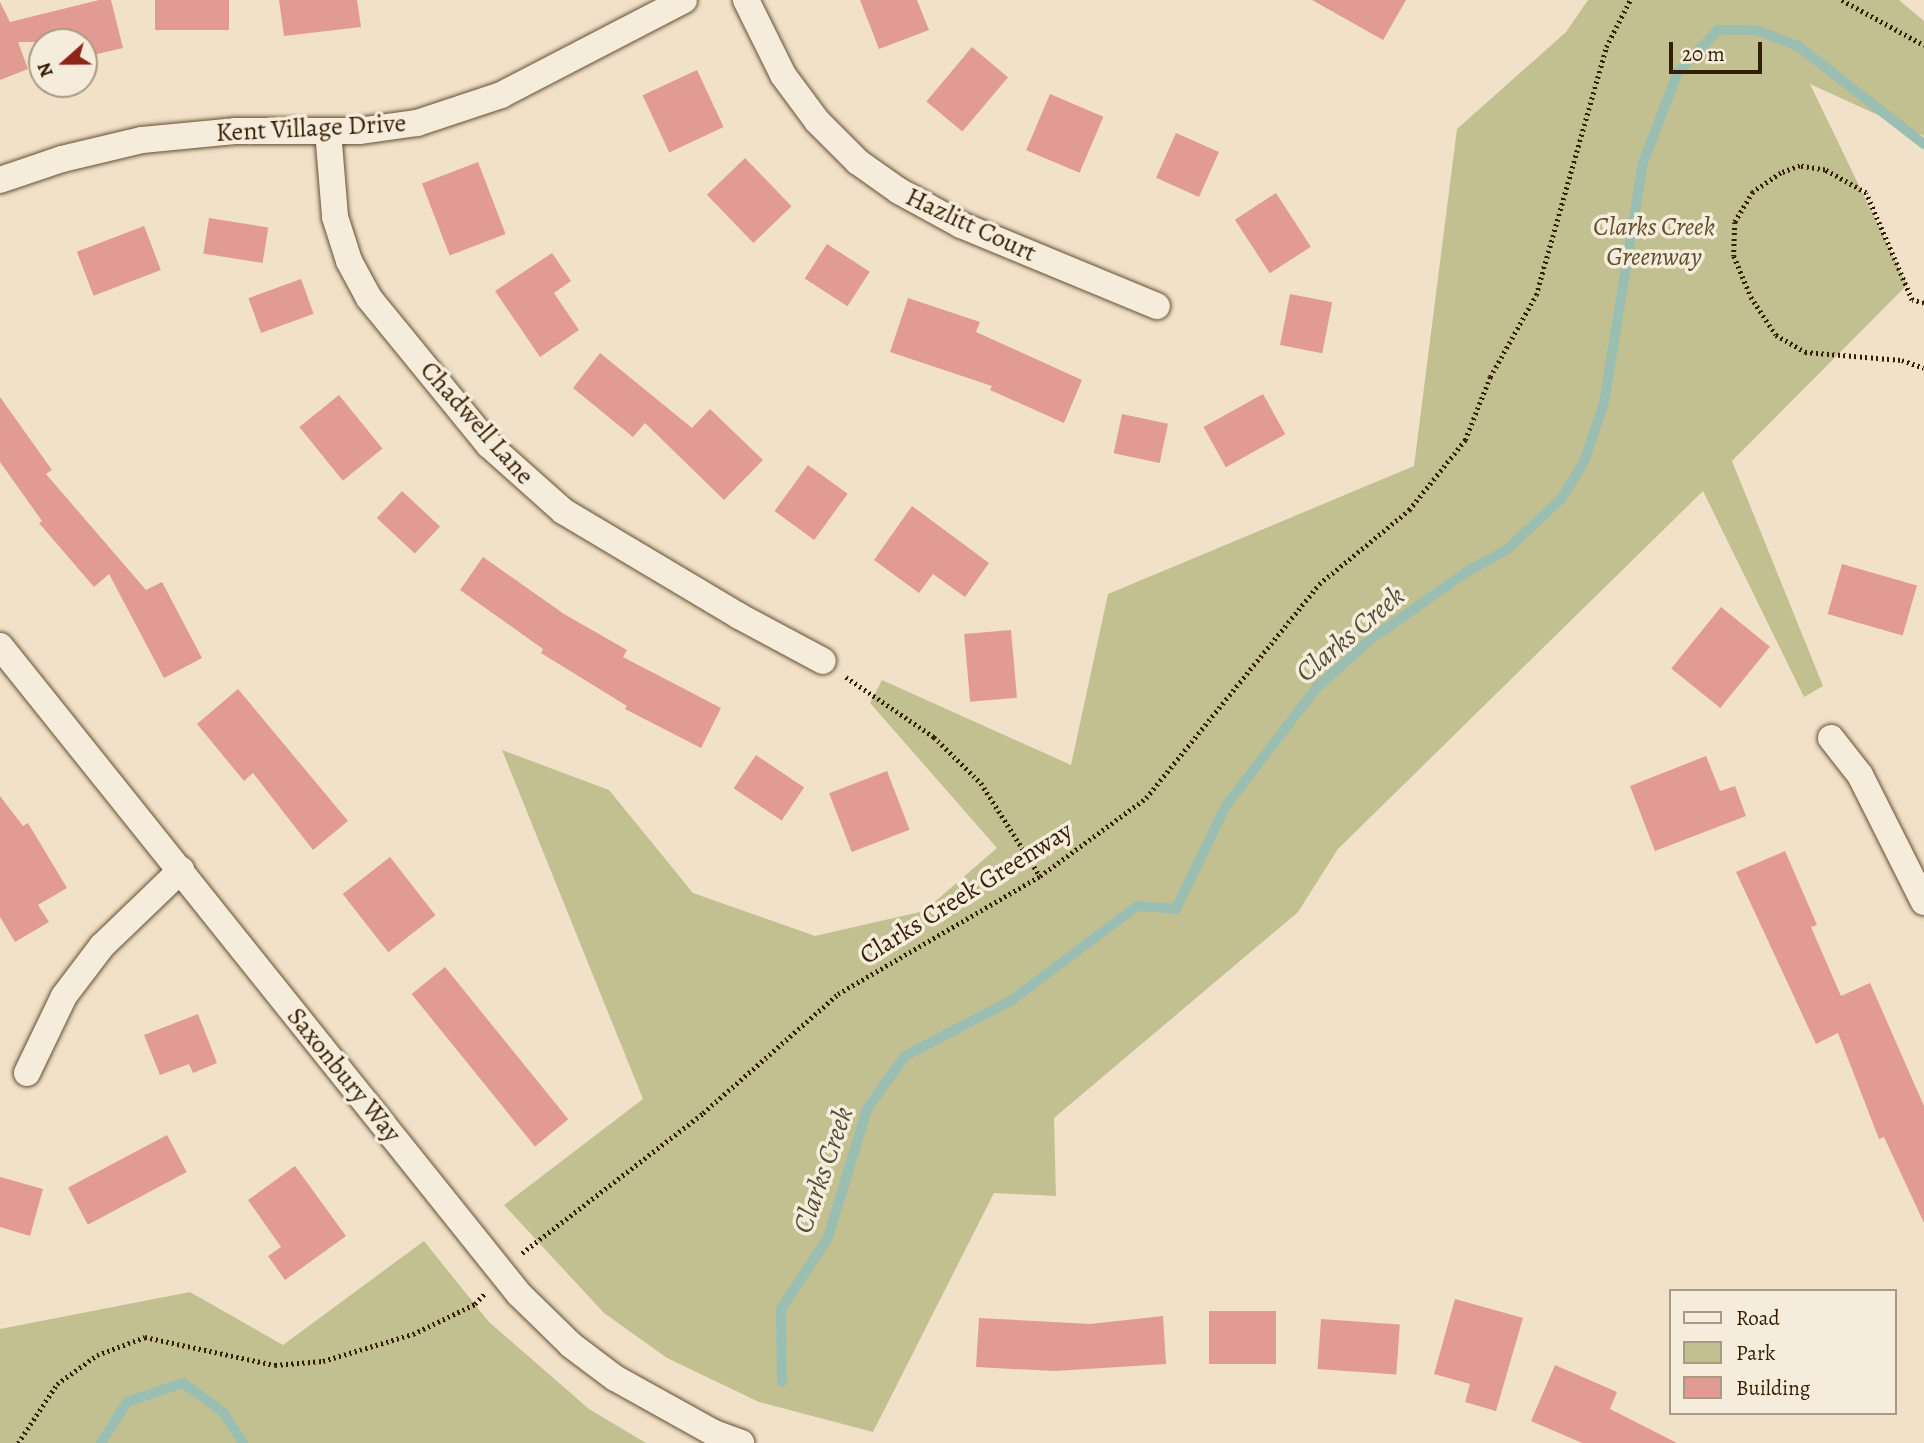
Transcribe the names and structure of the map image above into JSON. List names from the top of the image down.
{
  "streets": {
    "street": [
      "Kent Village Drive",
      "Hazlitt Court",
      "Chadwell Lane",
      "Saxonbury Way"
    ],
    "path": ["Clarks Creek Greenway"]
  },
  "crossings": [
    ["Kent Village Drive", "Chadwell Lane"],
    ["Clarks Creek Greenway", "Saxonbury Way"]
  ],
  "water": ["Clarks Creek"],
  "parks": ["Clarks Creek Greenway"],
  "legend": ["Road", "Park", "Building"],
  "scale_bar": "20 m",
  "north": "left"
}
